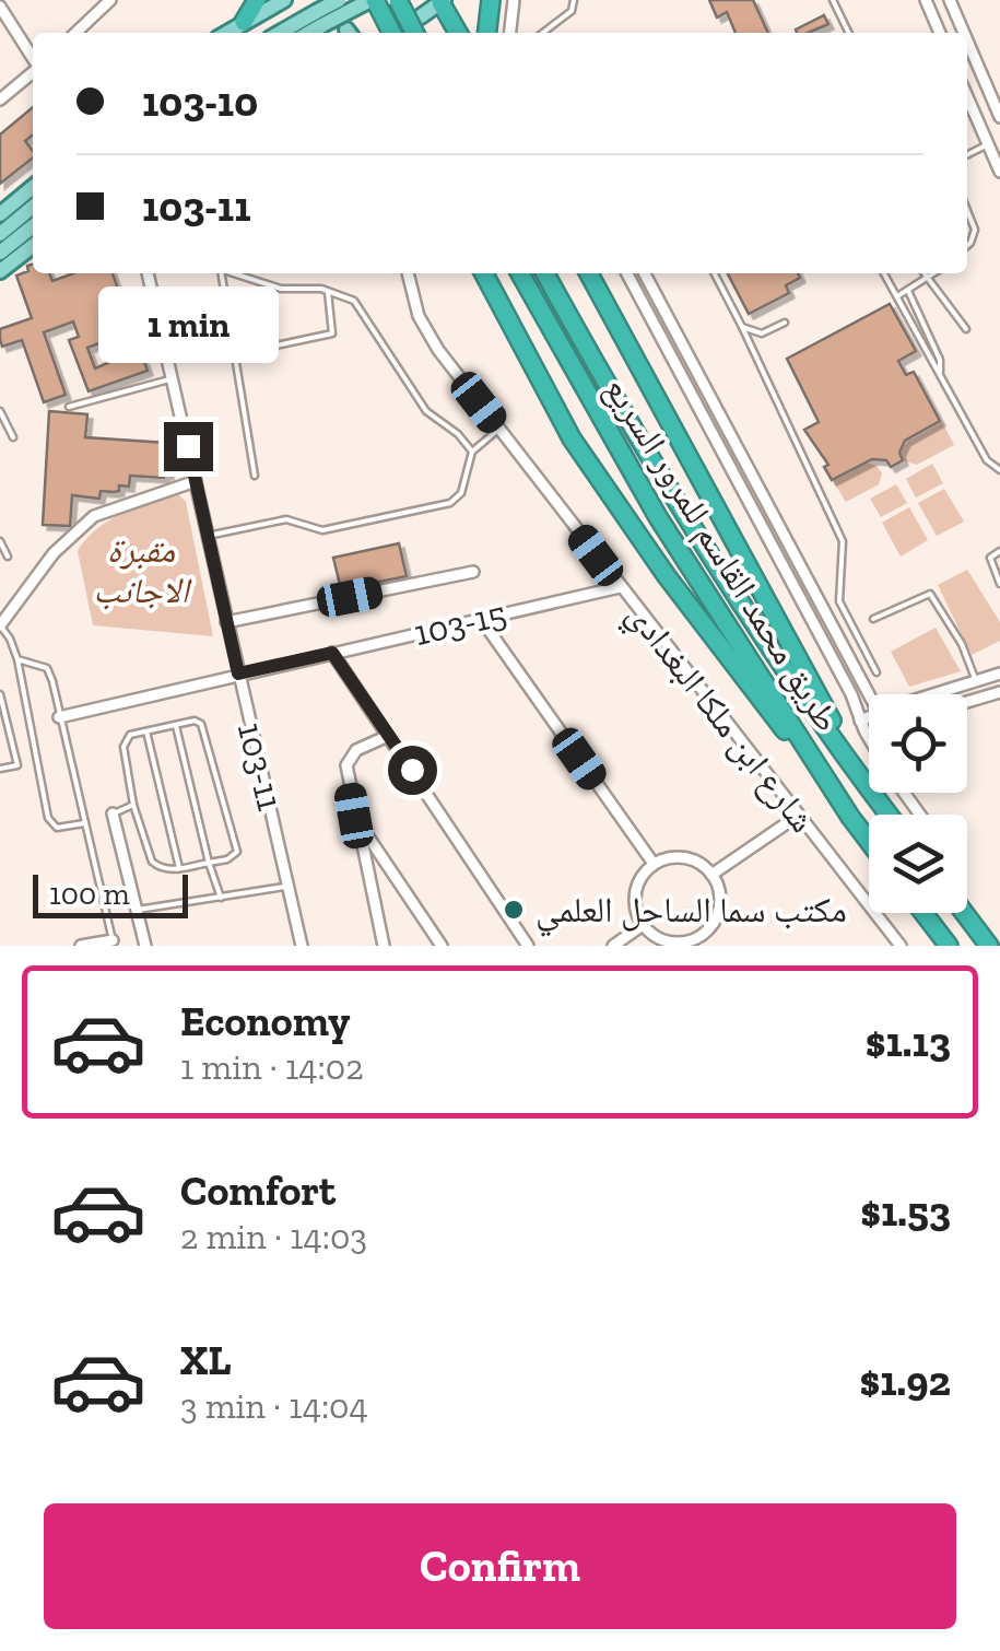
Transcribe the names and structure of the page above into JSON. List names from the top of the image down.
{
  "streets": {
    "highway": ["طريق محمد القاسم للمرور السريع"],
    "street": ["103-15", "شارع ابن ملكا البغدادي", "103-11"]
  },
  "crossings": [
    ["103-15", "شارع ابن ملكا البغدادي"],
    ["103-15", "103-11"]
  ],
  "parks": ["مقبرة الاجانب"],
  "places": ["مكتب سما الساحل العلمي"],
  "scale_bar": "100 m",
  "page": {
    "banner": ["103-10", "103-11"],
    "bubble": "1 min",
    "scale": "100 m",
    "list": [
      {
        "name": "Economy",
        "note": "1 min · 14:02",
        "value": "$1.13"
      },
      {
        "name": "Comfort",
        "note": "2 min · 14:03",
        "value": "$1.53"
      },
      {
        "name": "XL",
        "note": "3 min · 14:04",
        "value": "$1.92"
      }
    ],
    "buttons": "Confirm"
  }
}
